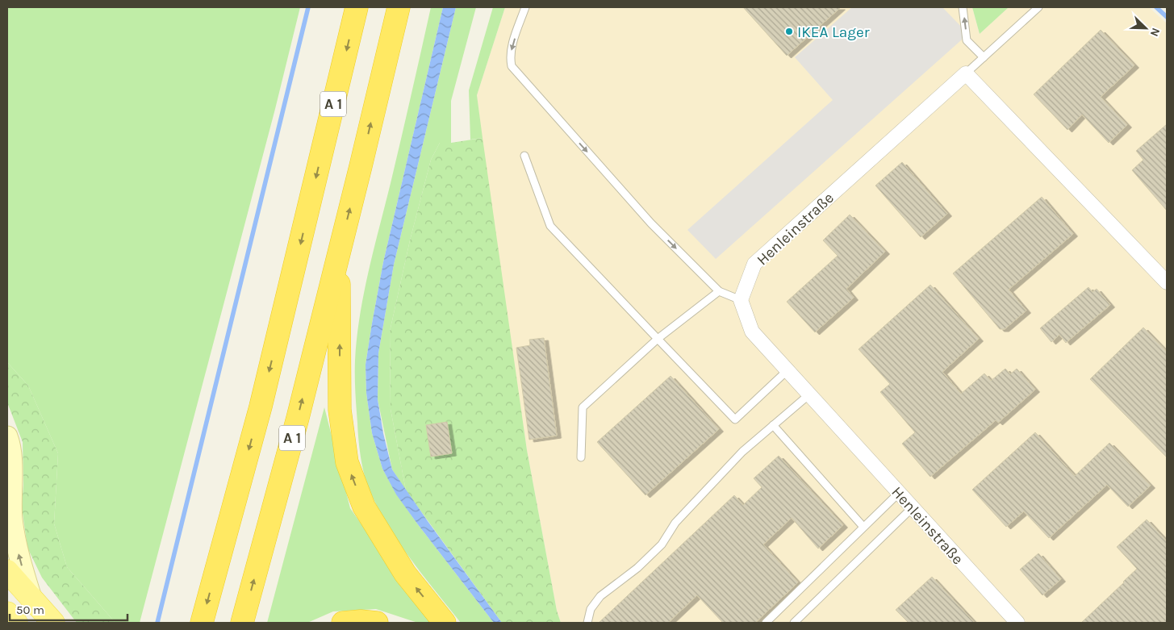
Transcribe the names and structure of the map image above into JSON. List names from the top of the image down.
{
  "streets": {
    "highway": ["A 1"],
    "street": ["Henleinstraße"]
  },
  "places": ["IKEA Lager"],
  "scale_bar": "50 m",
  "north": "bottom right"
}
